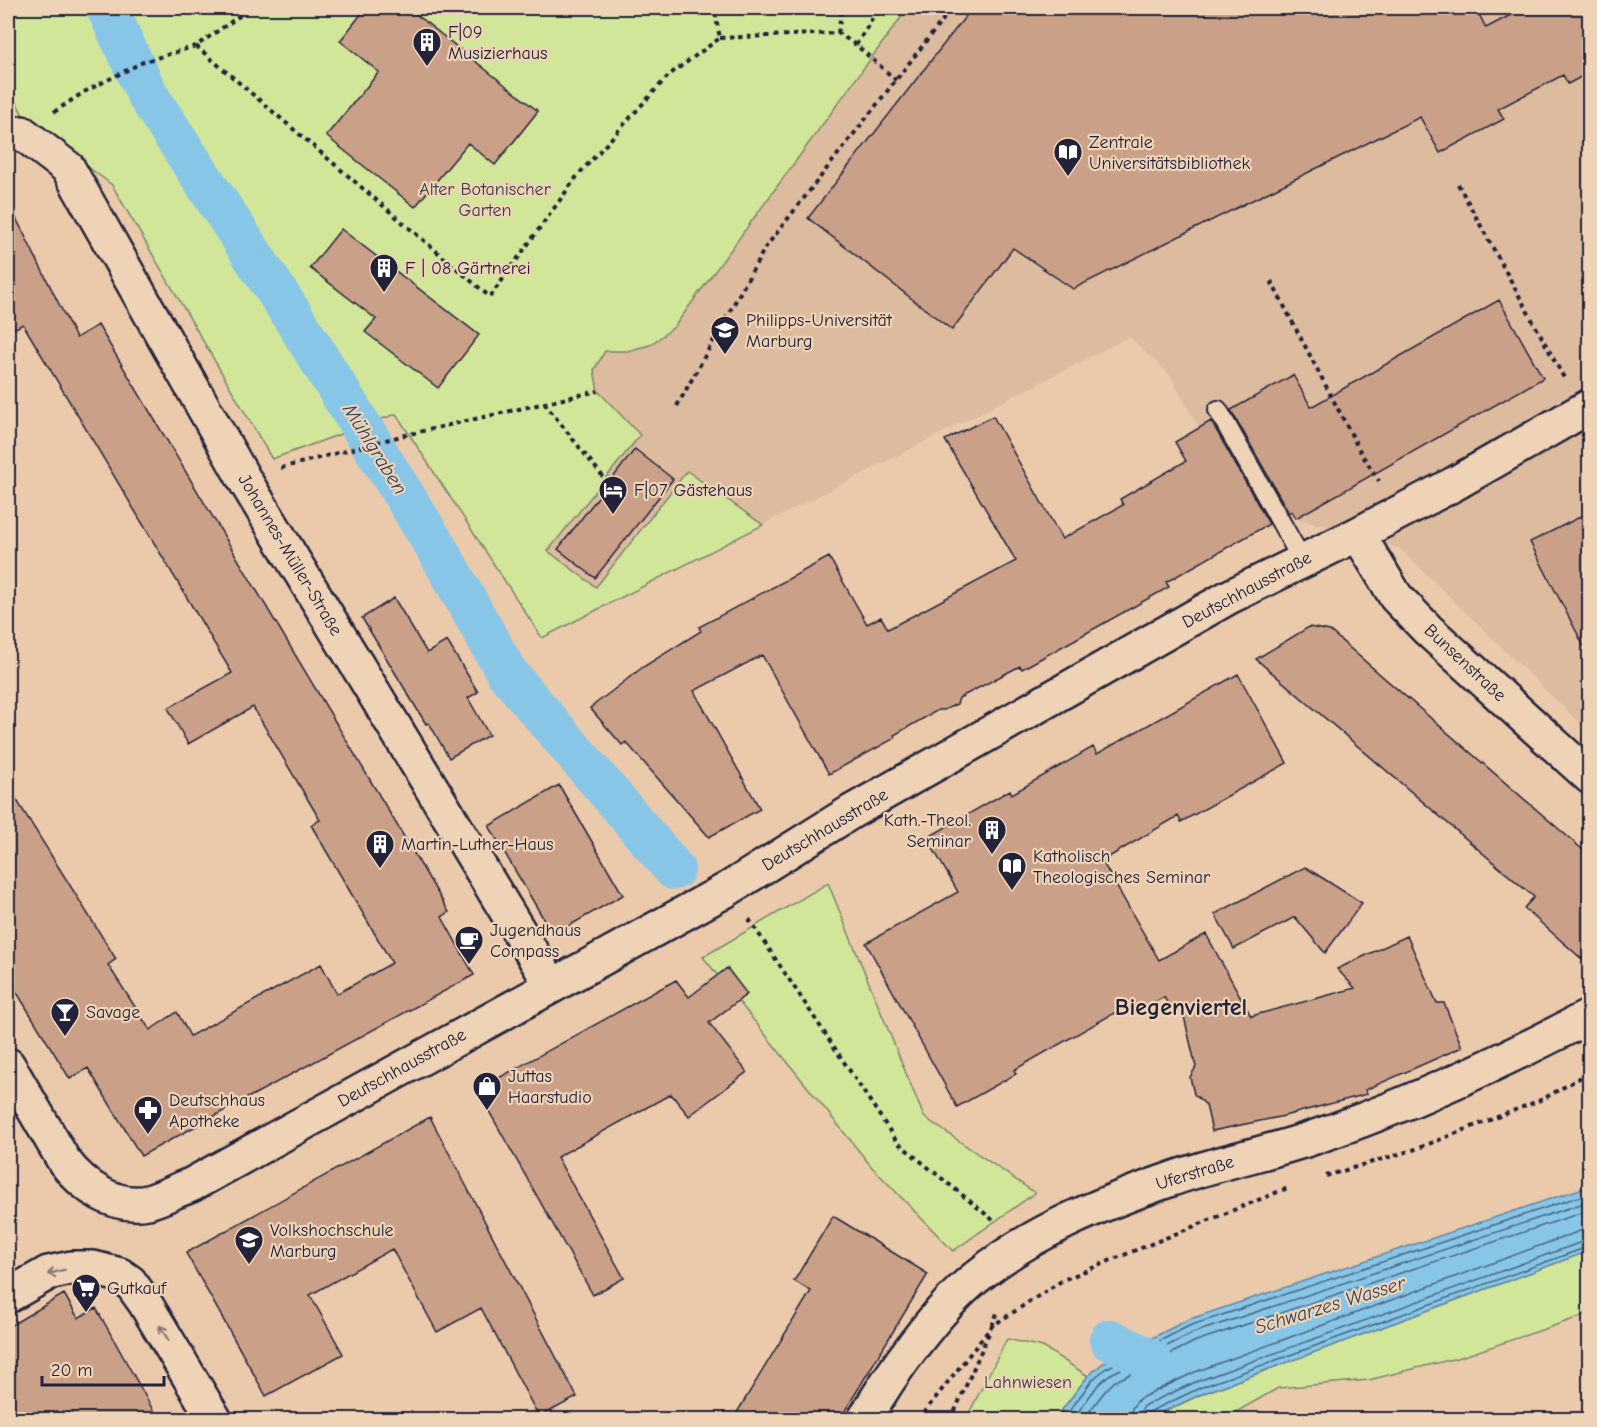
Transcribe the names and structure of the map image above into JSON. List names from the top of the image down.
{
  "streets": {
    "main road": [
      "Johannes-Müller-Straße",
      "Deutschhausstraße",
      "Bunsenstraße",
      "Uferstraße"
    ]
  },
  "crossings": [
    ["Johannes-Müller-Straße", "Deutschhausstraße"],
    ["Deutschhausstraße", "Bunsenstraße"]
  ],
  "districts": ["Biegenviertel"],
  "water": ["Mühlgraben", "Schwarzes Wasser"],
  "parks": ["Alter Botanischer Garten", "Lahnwiesen"],
  "places": {
    "building": [
      "F|09 Musizierhaus",
      "F | 08 Gärtnerei",
      "Kath.-Theol. Seminar",
      "Martin-Luther-Haus"
    ],
    "library": ["Zentrale Universitätsbibliothek", "Katholisch Theologisches Seminar"],
    "school or university": ["Philipps-Universität Marburg", "Volkshochschule Marburg"],
    "hotel": ["F|07 Gästehaus"],
    "cafe": ["Jugendhaus Compass"],
    "bar": ["Savage"],
    "shop": ["Juttas Haarstudio"],
    "pharmacy": ["Deutschhaus Apotheke"],
    "supermarket": ["Gutkauf"]
  },
  "scale_bar": "20 m"
}
